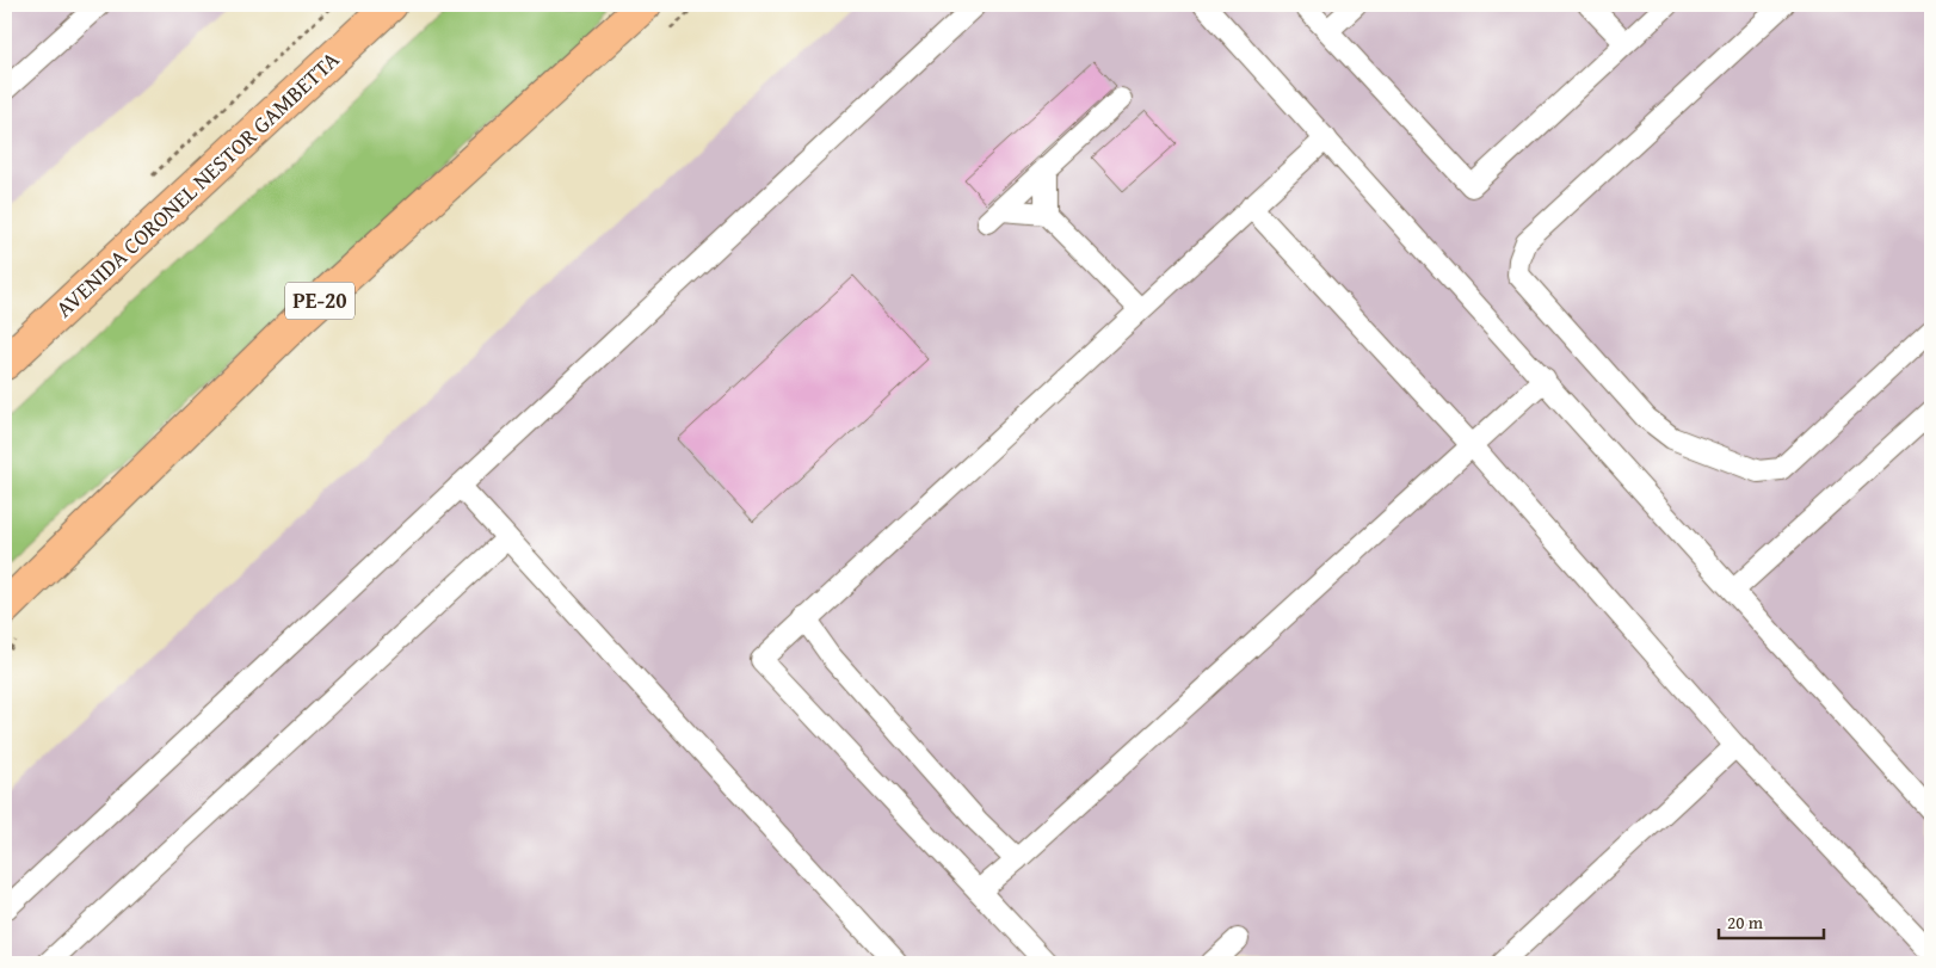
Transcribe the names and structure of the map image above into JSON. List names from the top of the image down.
{
  "streets": {
    "highway": ["AVENIDA CORONEL NESTOR GAMBETTA", "PE-20"]
  },
  "scale_bar": "20 m"
}
